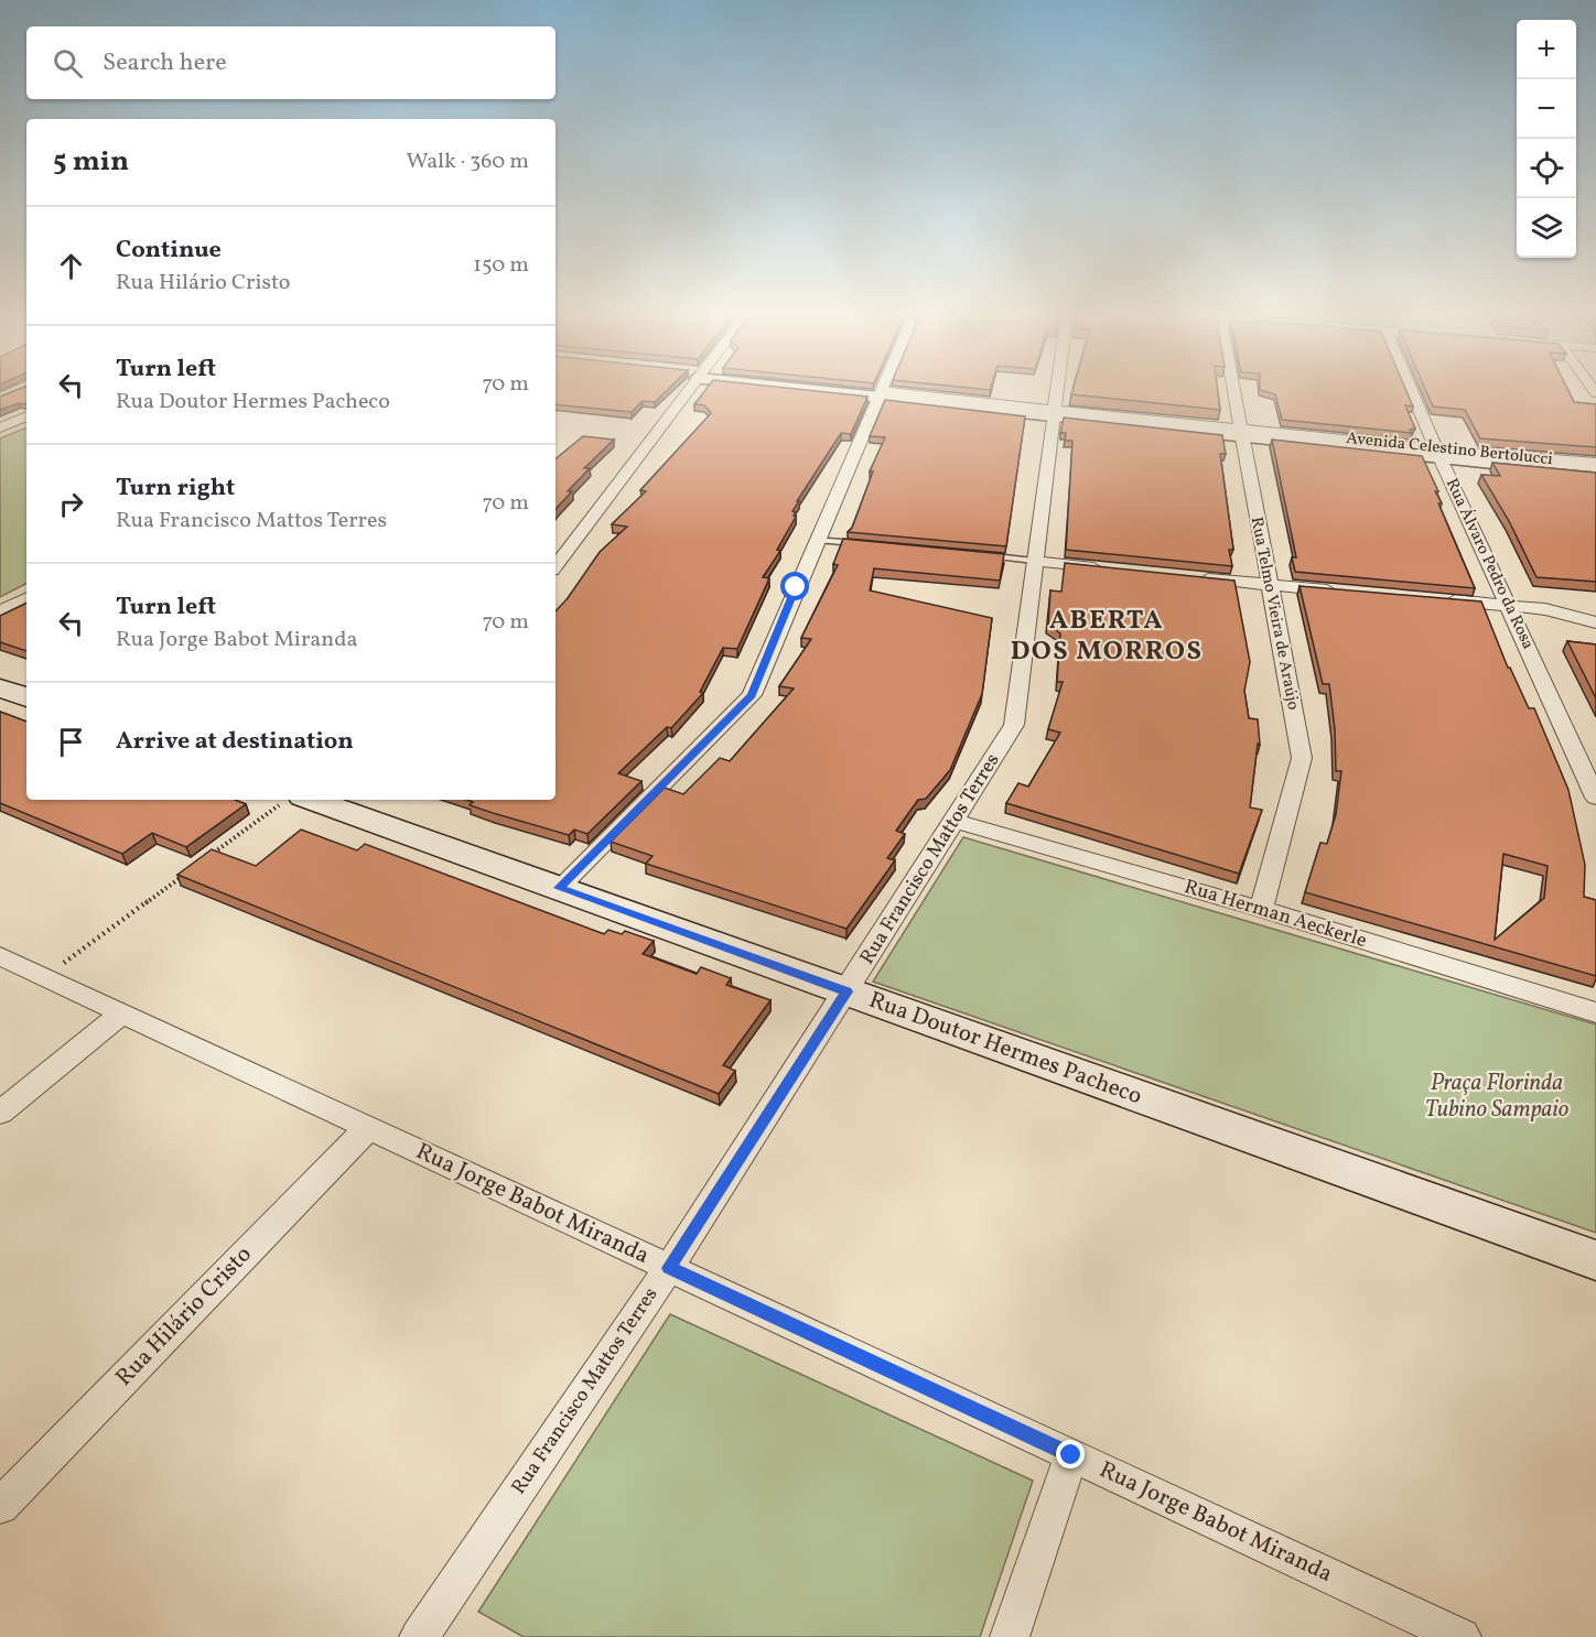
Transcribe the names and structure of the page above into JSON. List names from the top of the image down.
{
  "streets": {
    "street": [
      "Avenida Celestino Bertolucci",
      "Rua Álvaro Pedro da Rosa",
      "Rua Telmo Vieira de Araújo",
      "Rua Francisco Mattos Terres",
      "Rua Herman Aeckerle",
      "Rua Doutor Hermes Pacheco",
      "Rua Jorge Babot Miranda",
      "Rua Hilário Cristo"
    ]
  },
  "crossings": [
    ["Avenida Celestino Bertolucci", "Rua Álvaro Pedro da Rosa"],
    ["Avenida Celestino Bertolucci", "Rua Telmo Vieira de Araújo"],
    ["Avenida Celestino Bertolucci", "Rua Francisco Mattos Terres"],
    ["Rua Telmo Vieira de Araújo", "Rua Herman Aeckerle"],
    ["Rua Francisco Mattos Terres", "Rua Herman Aeckerle"],
    ["Rua Francisco Mattos Terres", "Rua Doutor Hermes Pacheco"],
    ["Rua Francisco Mattos Terres", "Rua Jorge Babot Miranda"],
    ["Rua Jorge Babot Miranda", "Rua Hilário Cristo"]
  ],
  "districts": ["ABERTA DOS MORROS"],
  "parks": ["Praça Florinda Tubino Sampaio"],
  "page": {
    "map_buttons": ["+", "−"],
    "search": "Search here",
    "heading": ["5 min", "Walk · 360 m"],
    "list": [
      ["Continue", "Rua Hilário Cristo", "150 m"],
      ["Turn left", "Rua Doutor Hermes Pacheco", "70 m"],
      ["Turn right", "Rua Francisco Mattos Terres", "70 m"],
      ["Turn left", "Rua Jorge Babot Miranda", "70 m"],
      "Arrive at destination"
    ]
  }
}
